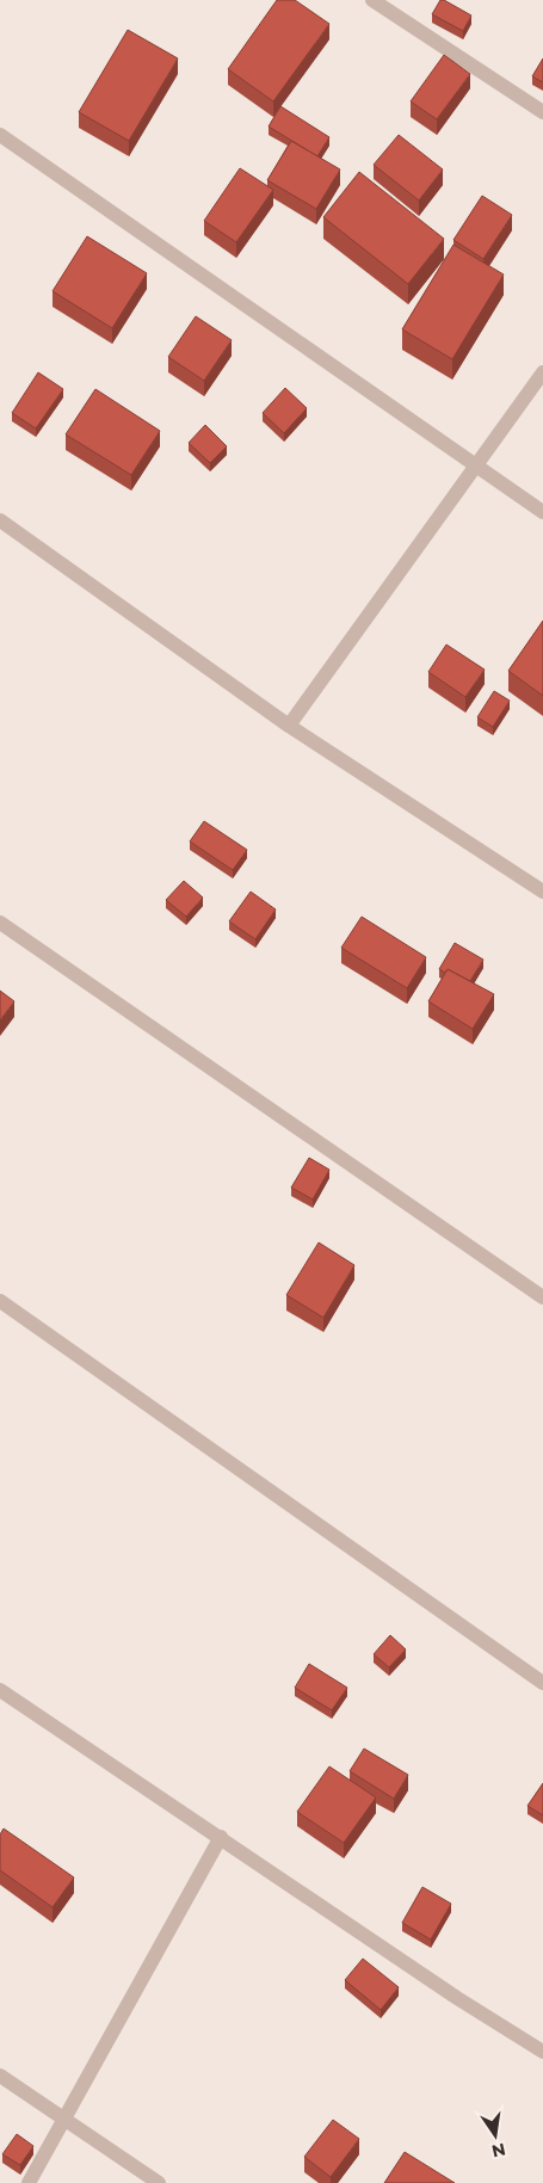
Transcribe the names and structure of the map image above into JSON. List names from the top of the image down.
{
  "north": "bottom"
}
